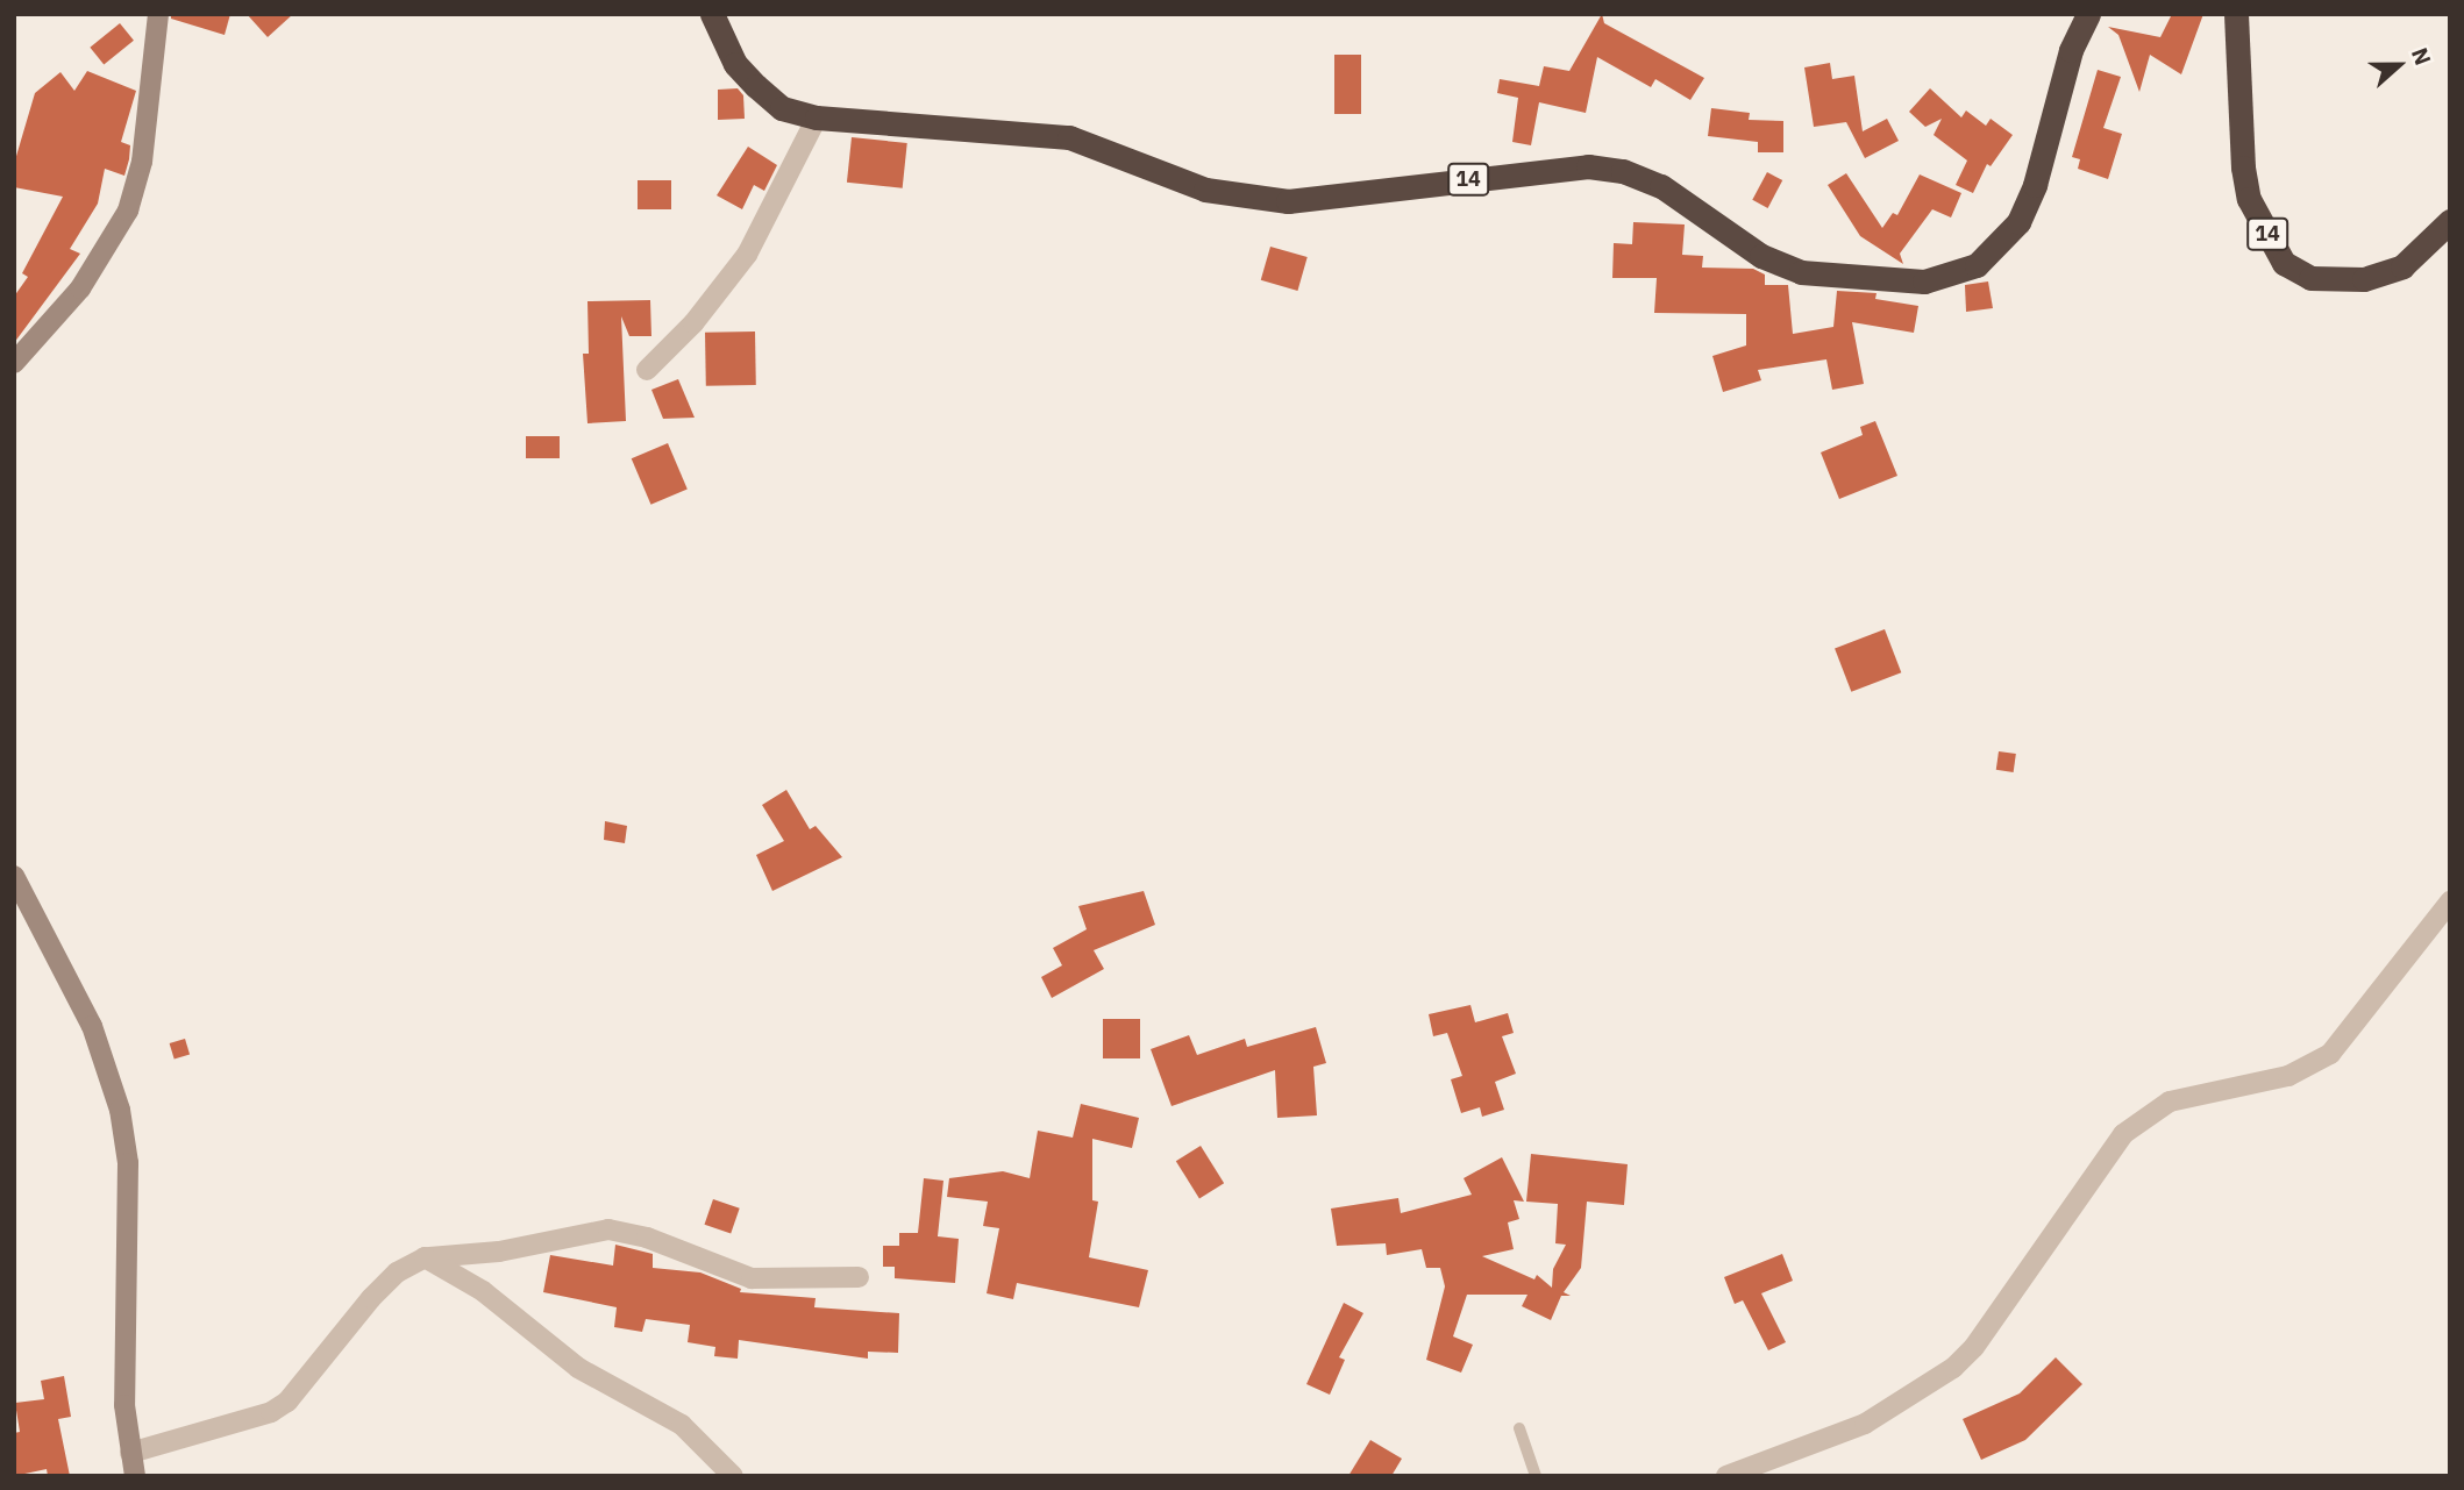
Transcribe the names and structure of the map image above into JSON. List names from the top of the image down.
{
  "streets": {
    "highway": ["14"]
  },
  "north": "right"
}
